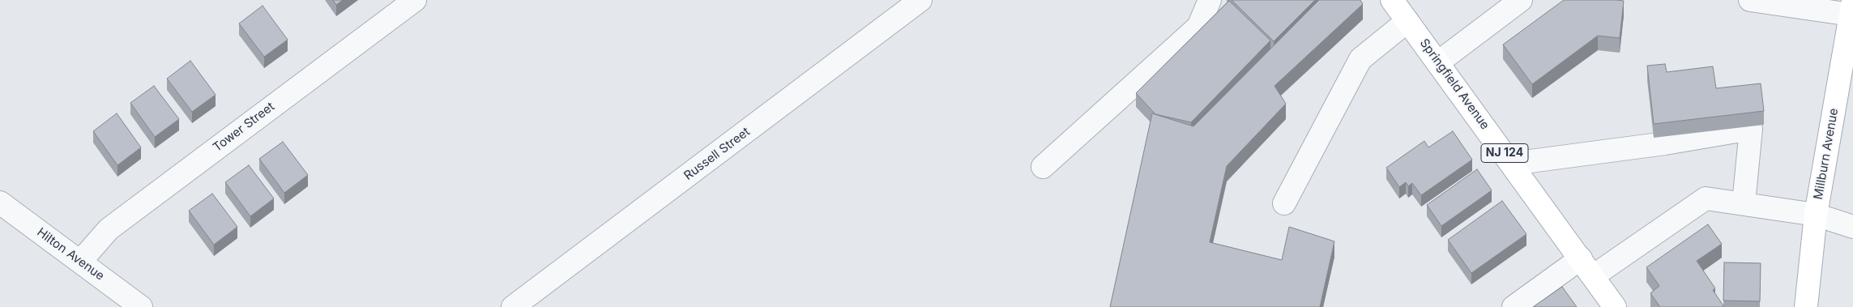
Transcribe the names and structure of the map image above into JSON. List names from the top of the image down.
{
  "streets": {
    "main road": ["Springfield Avenue", "NJ 124", "Millburn Avenue"],
    "street": ["Tower Street", "Russell Street", "Hilton Avenue"]
  },
  "crossings": [
    ["Tower Street", "Hilton Avenue"]
  ]
}
